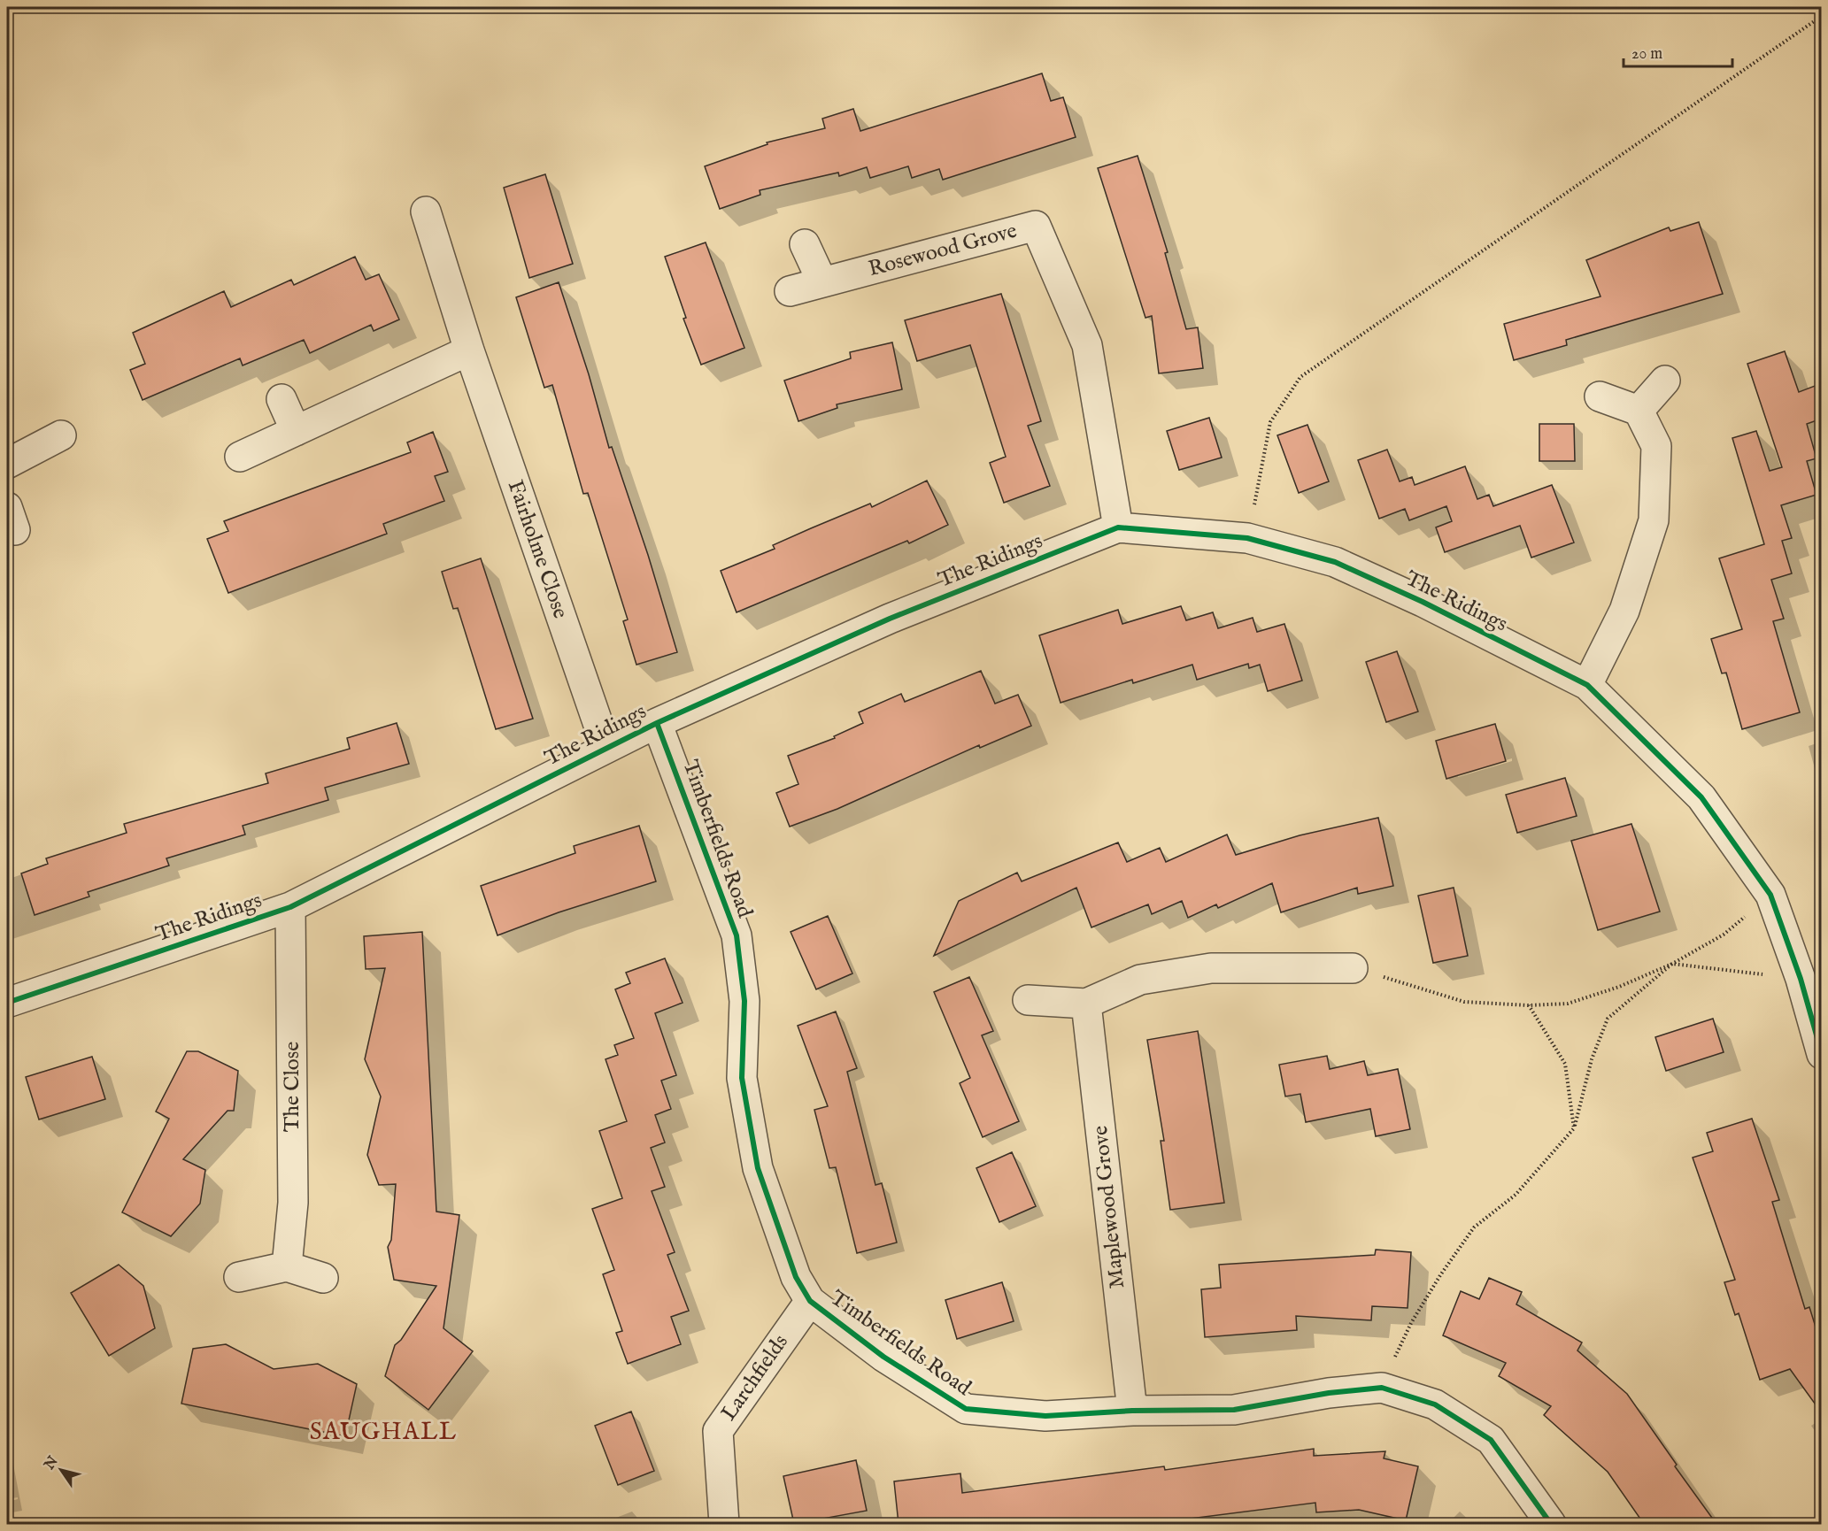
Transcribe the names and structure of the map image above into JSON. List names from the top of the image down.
{
  "streets": {
    "street": [
      "Rosewood Grove",
      "Fairholme Close",
      "The Ridings",
      "Timberfields Road",
      "The Close",
      "Maplewood Grove",
      "Larchfields"
    ]
  },
  "crossings": [
    ["Rosewood Grove", "The Ridings"],
    ["Fairholme Close", "The Ridings"],
    ["The Ridings", "Timberfields Road"],
    ["The Ridings", "The Close"],
    ["Timberfields Road", "Maplewood Grove"],
    ["Timberfields Road", "Larchfields"]
  ],
  "districts": ["SAUGHALL"],
  "scale_bar": "20 m",
  "north": "top left"
}
